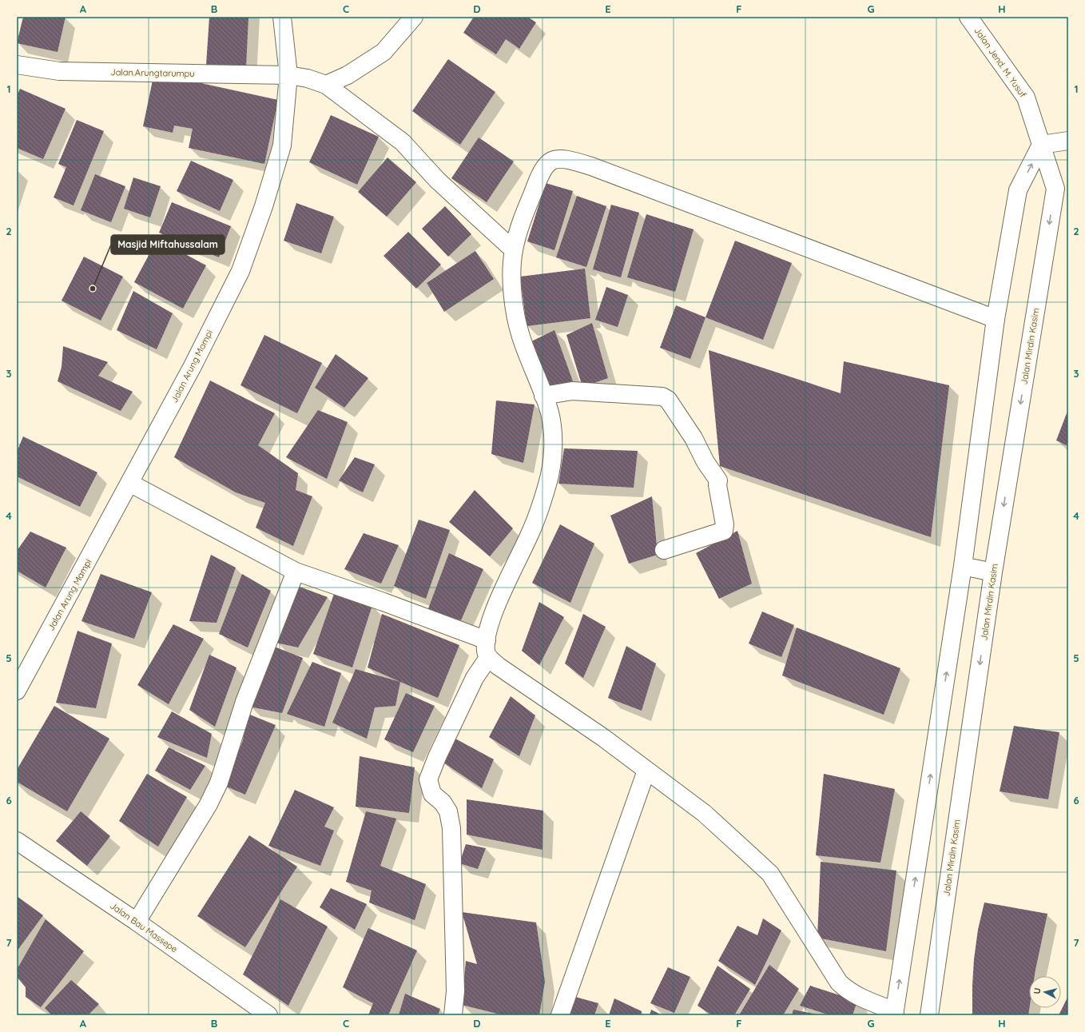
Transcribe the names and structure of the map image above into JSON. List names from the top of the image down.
{
  "streets": {
    "main road": [
      "Jalan Jend. M. Yusuf",
      "Jalan.Arungtarumpu",
      "Jalan Mirdin Kasim",
      "Jalan Arung Mampi",
      "Jalan Bau Massepe"
    ]
  },
  "crossings": [
    ["Jalan Jend. M. Yusuf", "Jalan Mirdin Kasim"],
    ["Jalan.Arungtarumpu", "Jalan Arung Mampi"]
  ],
  "places": ["Masjid Miftahussalam"],
  "north": "left",
  "grid": {
    "columns": [
      "A",
      "B",
      "C",
      "D",
      "E",
      "F",
      "G",
      "H"
    ],
    "rows": [
      "1",
      "2",
      "3",
      "4",
      "5",
      "6",
      "7"
    ]
  }
}
